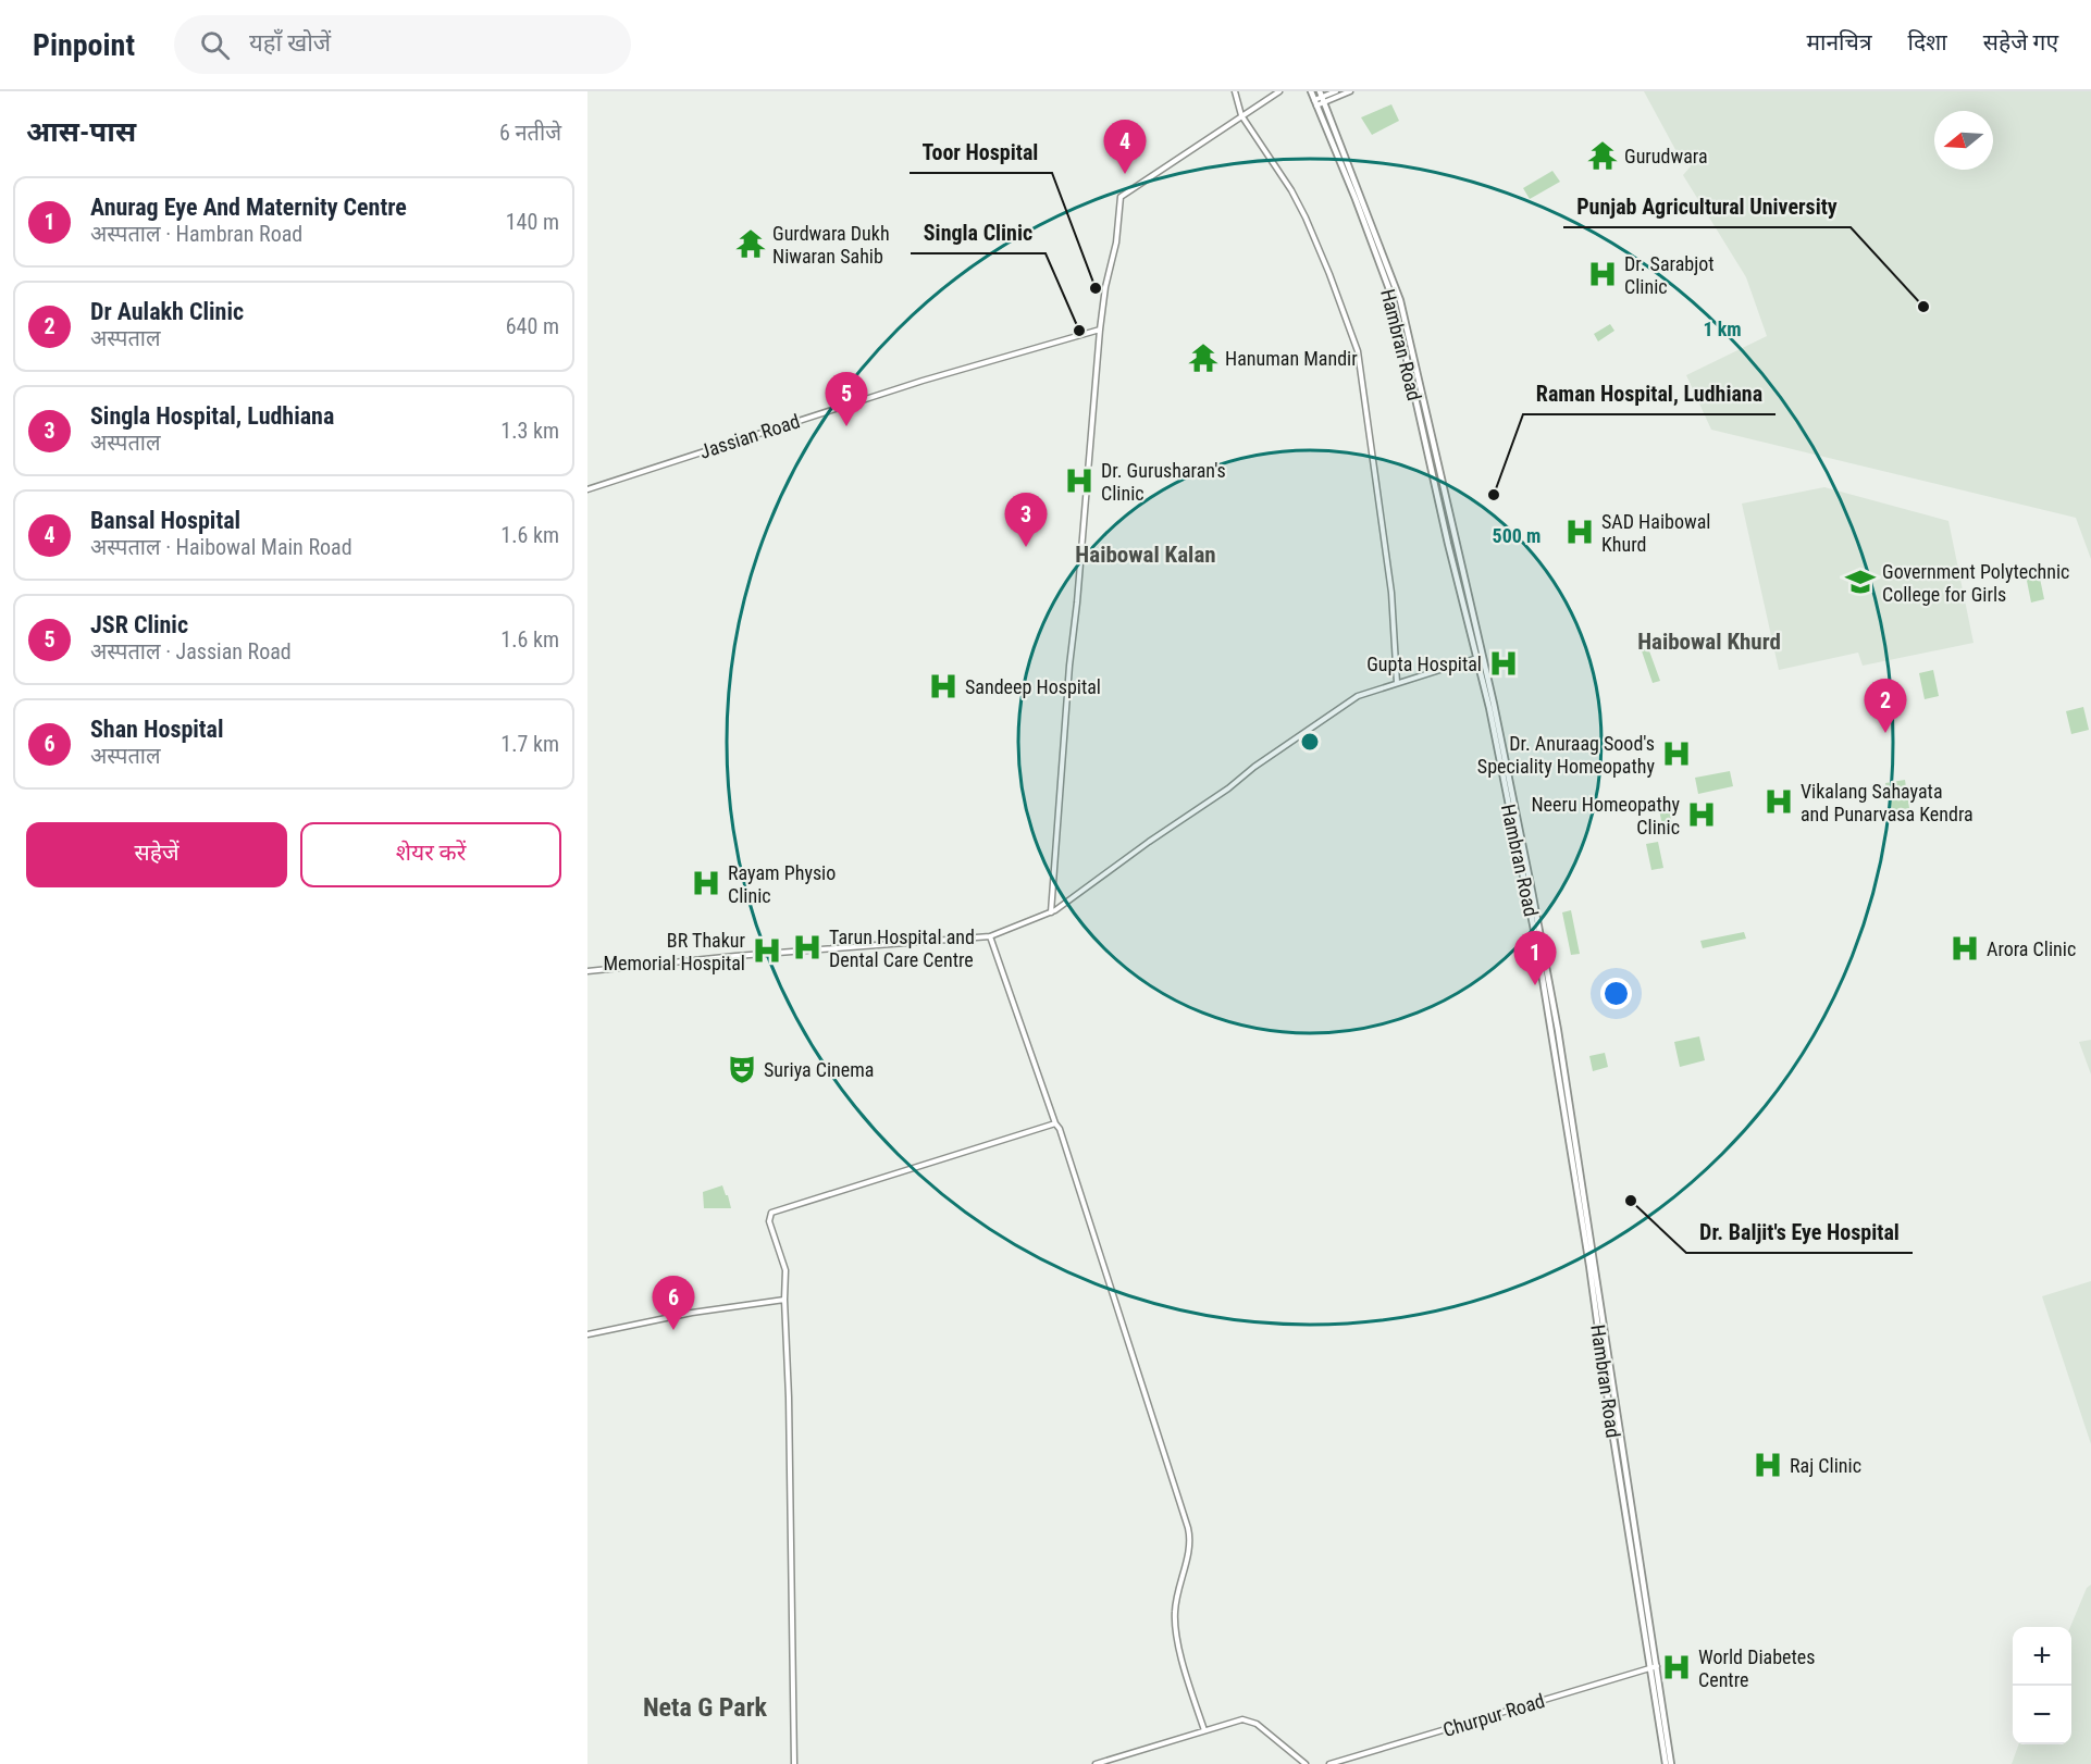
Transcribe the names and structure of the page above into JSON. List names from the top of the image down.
{
  "streets": {
    "main road": ["Hambran Road"],
    "street": ["Jassian Road", "Churpur Road"]
  },
  "crossings": [
    ["Hambran Road", "Churpur Road"]
  ],
  "districts": ["Haibowal Kalan", "Haibowal Khurd", "Neta G Park"],
  "places": {
    "temple": ["Gurudwara", "Gurdwara Dukh Niwaran Sahib", "Hanuman Mandir"],
    "hospital": [
      "Dr. Sarabjot Clinic",
      "Dr. Gurusharan's Clinic",
      "SAD Haibowal Khurd",
      "Gupta Hospital",
      "Sandeep Hospital",
      "Dr. Anuraag Sood's Speciality Homeopathy",
      "Vikalang Sahayata and Punarvasa Kendra",
      "Neeru Homeopathy Clinic",
      "Rayam Physio Clinic",
      "Tarun Hospital and Dental Care Centre",
      "Arora Clinic",
      "BR Thakur Memorial Hospital",
      "Raj Clinic",
      "World Diabetes Centre"
    ],
    "other": [
      "Toor Hospital",
      "Punjab Agricultural University",
      "Singla Clinic",
      "Raman Hospital, Ludhiana",
      "Dr. Baljit's Eye Hospital"
    ],
    "school or university": ["Government Polytechnic College for Girls"],
    "theatre": ["Suriya Cinema"]
  },
  "north": "left",
  "page": {
    "header": "Pinpoint",
    "search": "यहाँ खोजें",
    "nav": ["मानचित्र", "दिशा", "सहेजे गए"],
    "heading": ["आस-पास", "6 नतीजे"],
    "pins": [
      "4",
      "5",
      "3",
      "2",
      "1",
      "6"
    ],
    "list": [
      {
        "mark": "1",
        "name": "Anurag Eye And Maternity Centre",
        "note": "अस्पताल · Hambran Road",
        "value": "140 m"
      },
      {
        "mark": "2",
        "name": "Dr Aulakh Clinic",
        "note": "अस्पताल",
        "value": "640 m"
      },
      {
        "mark": "3",
        "name": "Singla Hospital, Ludhiana",
        "note": "अस्पताल",
        "value": "1.3 km"
      },
      {
        "mark": "4",
        "name": "Bansal Hospital",
        "note": "अस्पताल · Haibowal Main Road",
        "value": "1.6 km"
      },
      {
        "mark": "5",
        "name": "JSR Clinic",
        "note": "अस्पताल · Jassian Road",
        "value": "1.6 km"
      },
      {
        "mark": "6",
        "name": "Shan Hospital",
        "note": "अस्पताल",
        "value": "1.7 km"
      }
    ],
    "buttons": ["सहेजें", "शेयर करें"],
    "map_buttons": ["+", "−"]
  },
  "rings": ["1 km", "500 m"]
}
